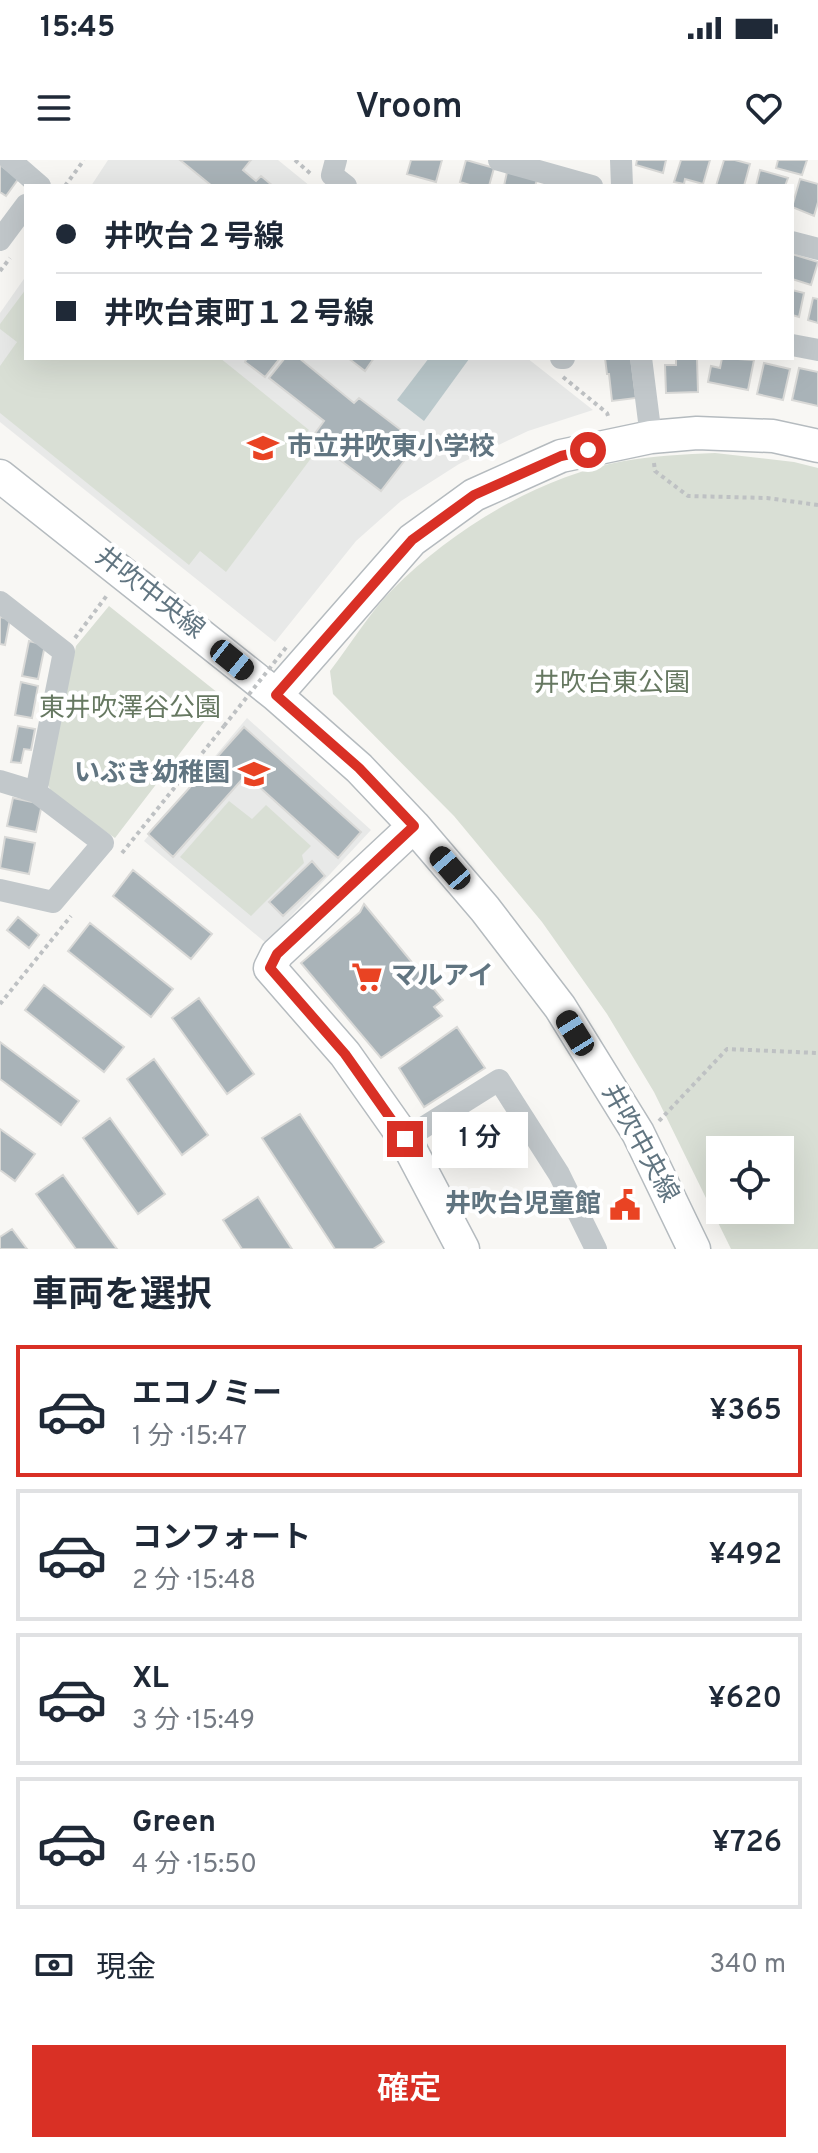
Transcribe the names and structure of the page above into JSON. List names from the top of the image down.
{
  "streets": {
    "street": ["井吹中央線"]
  },
  "parks": ["井吹台東公園", "東井吹澤谷公園"],
  "places": {
    "school or university": ["市立井吹東小学校", "いぶき幼稚園"],
    "supermarket": ["マルアイ"],
    "public building": ["井吹台児童館"]
  },
  "page": {
    "status": "15:45",
    "header": "Vroom",
    "banner": ["井吹台２号線", "井吹台東町１２号線"],
    "bubble": "1 分",
    "heading": "車両を選択",
    "list": [
      {
        "name": "エコノミー",
        "note": "1 分 · 15:47",
        "value": "¥365"
      },
      {
        "name": "コンフォート",
        "note": "2 分 · 15:48",
        "value": "¥492"
      },
      {
        "name": "XL",
        "note": "3 分 · 15:49",
        "value": "¥620"
      },
      {
        "name": "Green",
        "note": "4 分 · 15:50",
        "value": "¥726"
      }
    ],
    "pay": ["現金", "340 m"],
    "buttons": "確定"
  }
}
